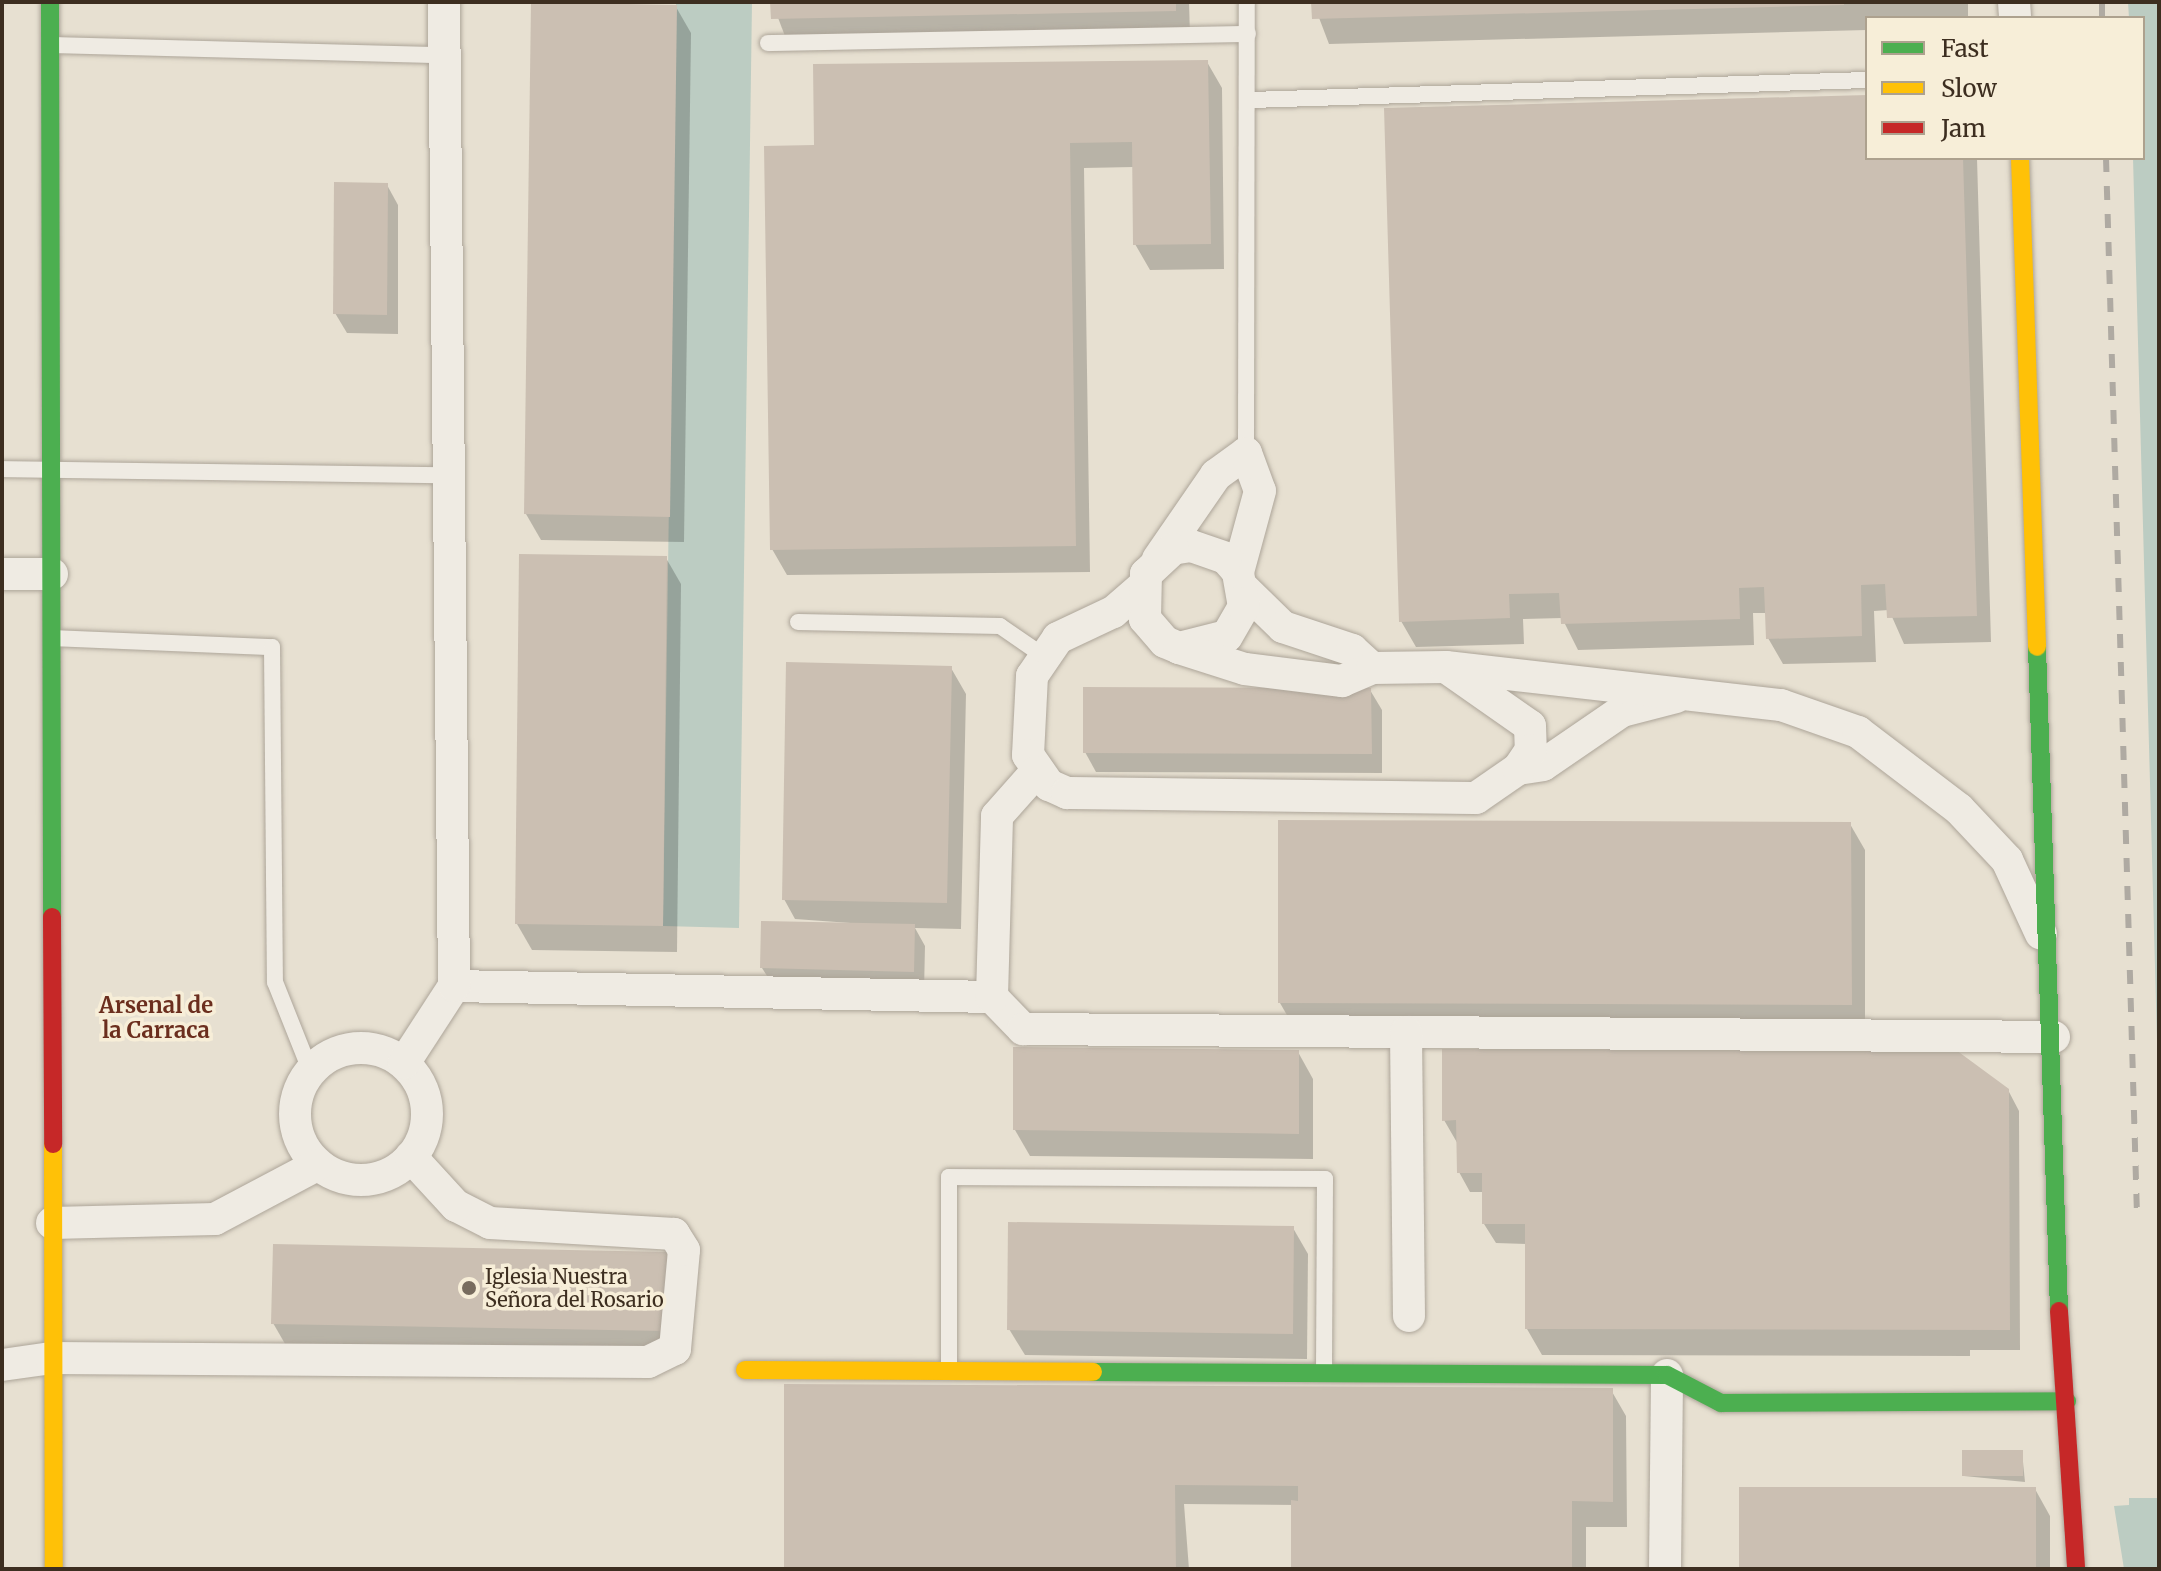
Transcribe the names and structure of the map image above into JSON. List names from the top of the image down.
{
  "districts": ["Arsenal de la Carraca"],
  "places": ["Iglesia Nuestra Señora del Rosario"],
  "legend": ["Fast", "Slow", "Jam"]
}
